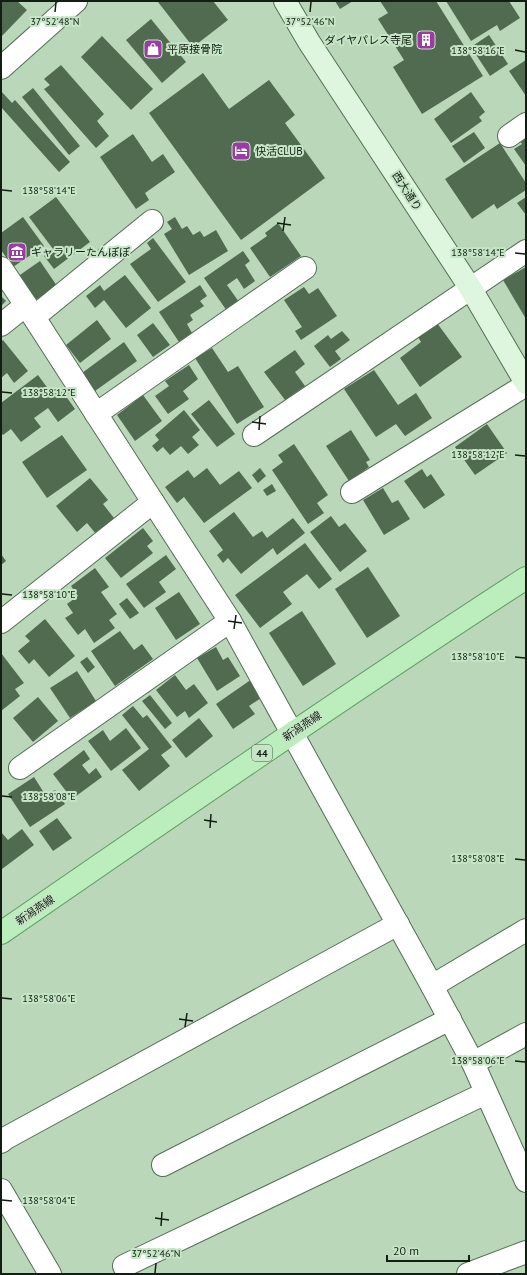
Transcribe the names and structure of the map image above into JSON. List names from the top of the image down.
{
  "streets": {
    "main road": ["新潟燕線", "44"],
    "street": ["西大通り"]
  },
  "places": {
    "building": ["ダイヤパレス寺尾"],
    "shop": ["平原接骨院"],
    "hotel": ["快活CLUB"],
    "museum": ["ギャラリーたんぽぽ"]
  },
  "scale_bar": "20 m",
  "coordinates": [
    "37°52'48\"N",
    "37°52'46\"N",
    "138°58'16\"E",
    "138°58'14\"E",
    "138°58'12\"E",
    "138°58'10\"E",
    "138°58'08\"E",
    "138°58'06\"E",
    "138°58'04\"E"
  ]
}
